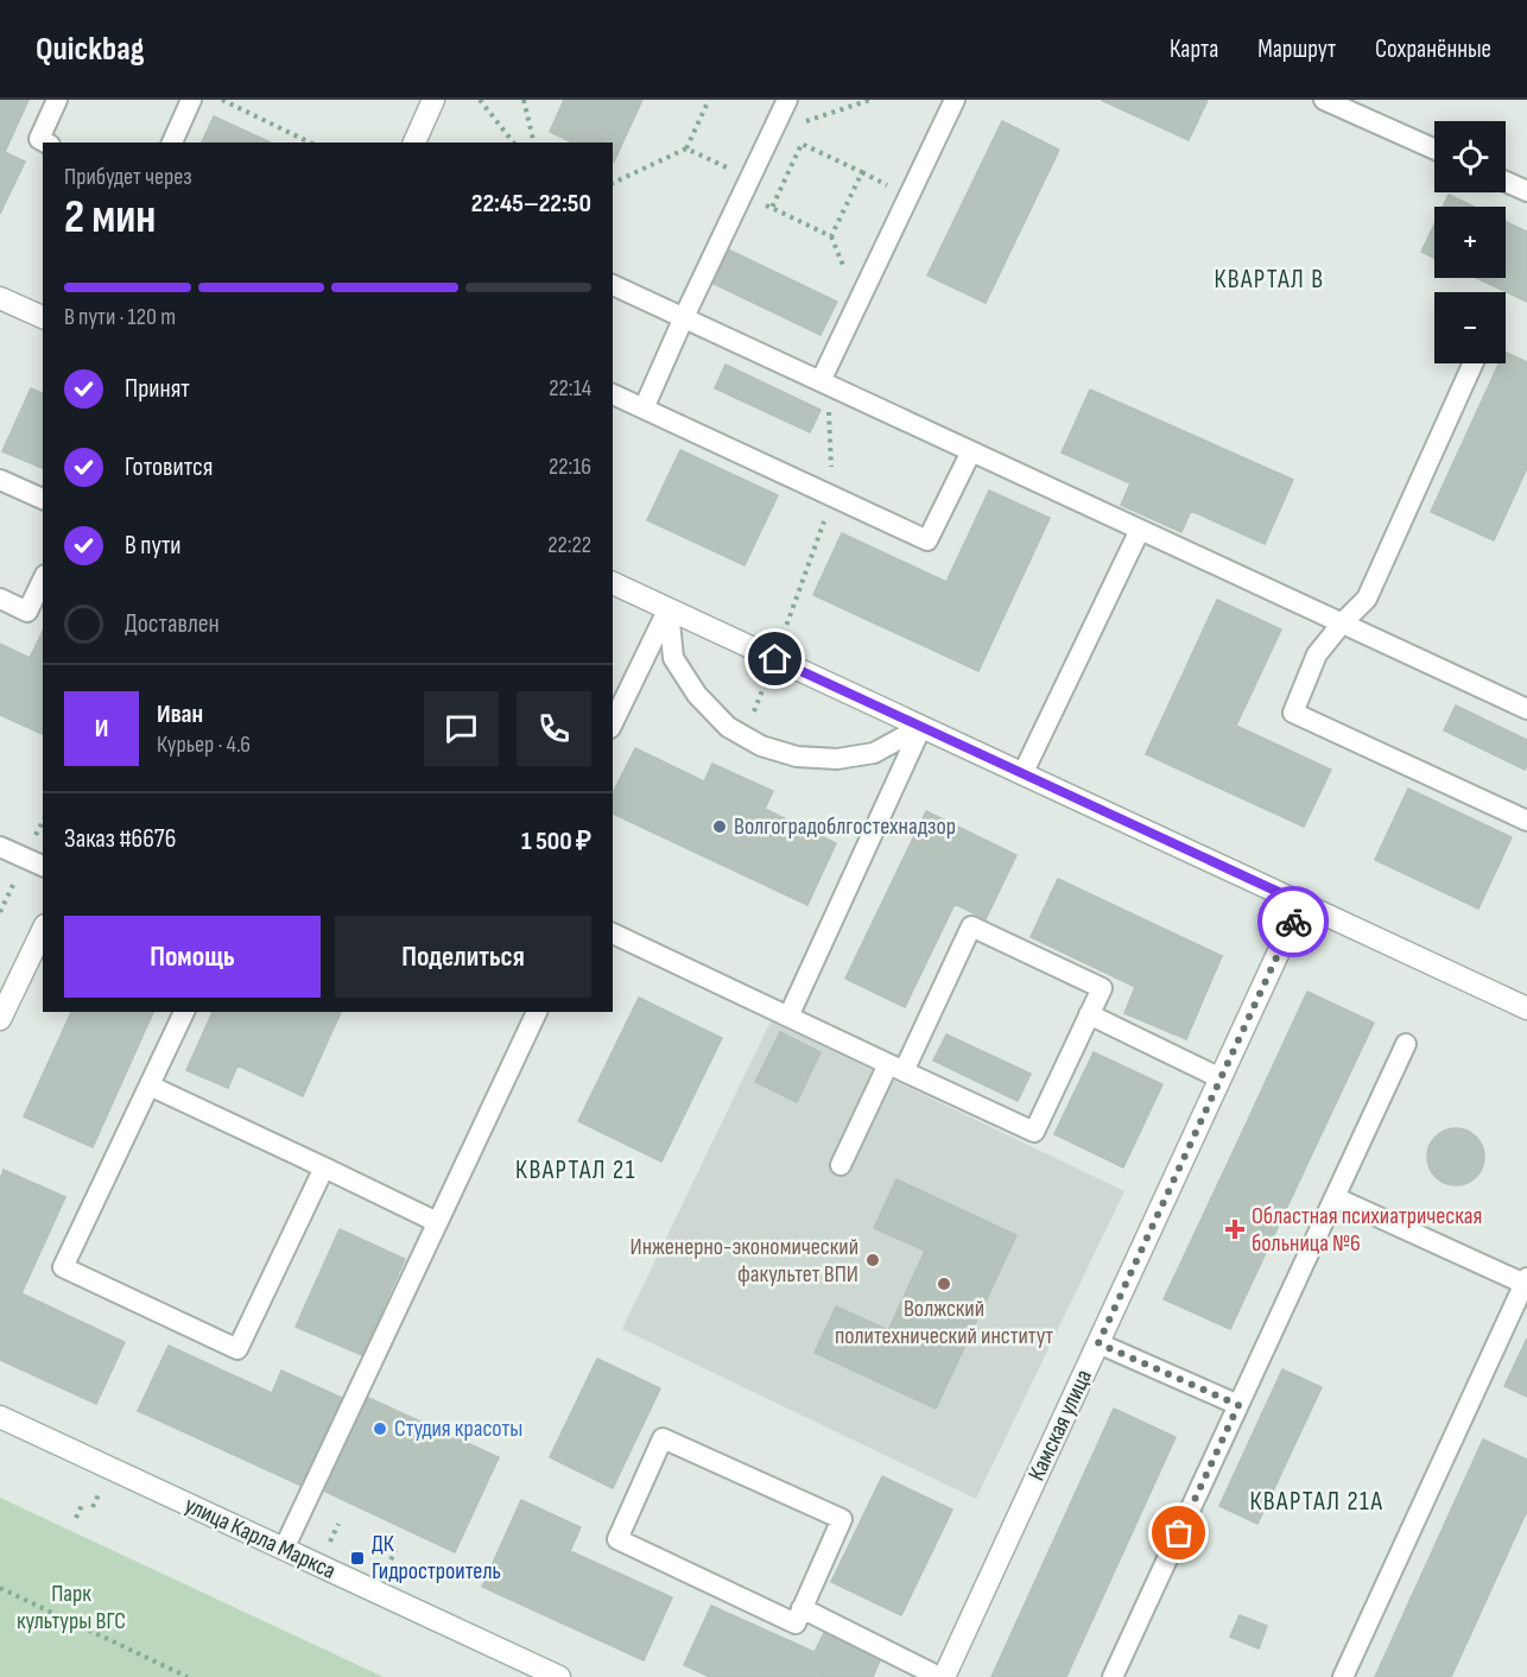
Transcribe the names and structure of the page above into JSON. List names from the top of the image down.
{
  "streets": {
    "street": ["Камская улица", "улица Карла Маркса"]
  },
  "districts": ["КВАРТАЛ В", "КВАРТАЛ 21", "КВАРТАЛ 21А"],
  "parks": ["Парк культуры ВГС"],
  "places": {
    "other": [
      "Волгоградоблгостехнадзор",
      "Инженерно-экономический факультет ВПИ",
      "Волжский политехнический институт",
      "Студия красоты"
    ],
    "health": ["Областная психиатрическая больница №6"],
    "transit": ["ДК Гидростроитель"]
  },
  "page": {
    "header": "Quickbag",
    "nav": ["Карта", "Маршрут", "Сохранённые"],
    "map_buttons": ["+", "−"],
    "heading": ["2 мин", "Прибудет через", "22:45–22:50"],
    "panel": [
      "Иван",
      "Курьер · 4.6",
      "Заказ #6676",
      "1 500 ₽"
    ],
    "bar": "В пути · 120 m",
    "list": [
      ["Принят", "22:14"],
      ["Готовится", "22:16"],
      ["В пути", "22:22"],
      "Доставлен"
    ],
    "round": "И",
    "buttons": ["Помощь", "Поделиться"]
  }
}
